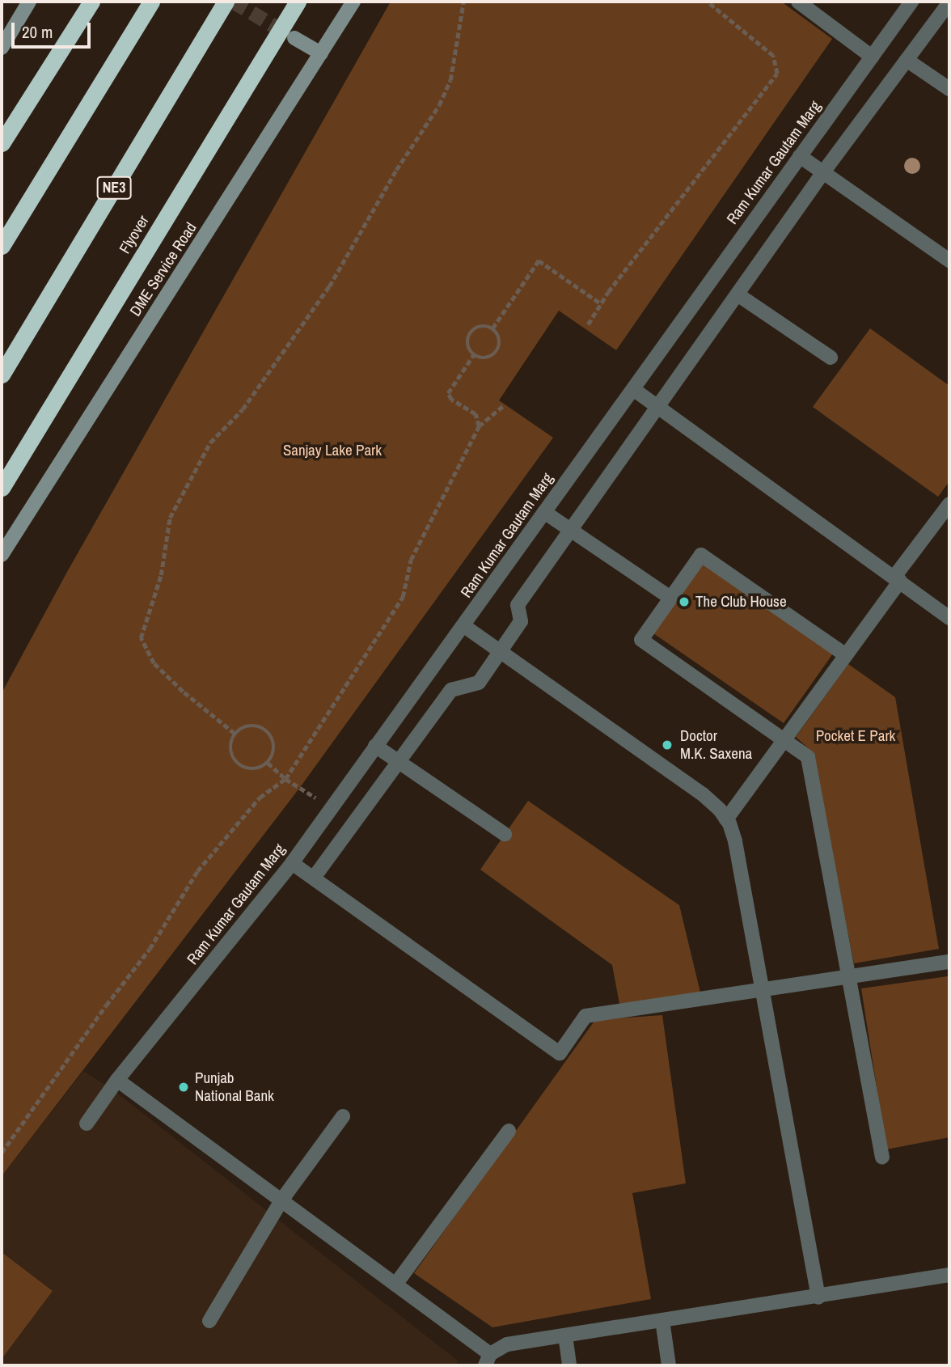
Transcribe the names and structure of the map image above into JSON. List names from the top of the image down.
{
  "streets": {
    "highway": ["NE3", "Flyover"],
    "street": ["Ram Kumar Gautam Marg", "DME Service Road"]
  },
  "parks": ["Sanjay Lake Park", "Pocket E Park"],
  "places": ["The Club House", "Doctor M.K. Saxena", "Punjab National Bank"],
  "scale_bar": "20 m"
}
